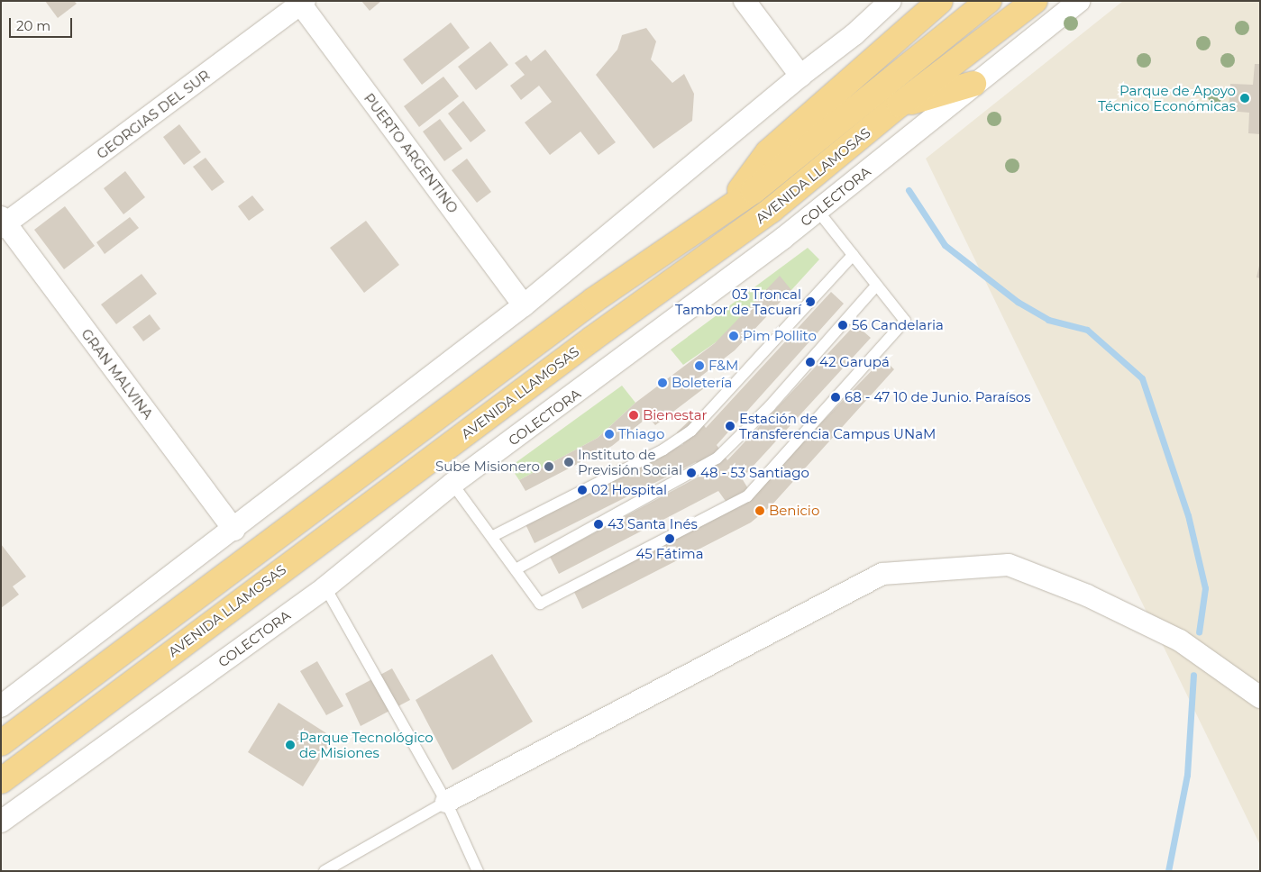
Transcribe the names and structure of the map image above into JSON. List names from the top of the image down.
{
  "streets": {
    "highway": ["AVENIDA LLAMOSAS"],
    "street": [
      "GEORGIAS DEL SUR",
      "PUERTO ARGENTINO",
      "COLECTORA",
      "GRAN MALVINA"
    ]
  },
  "crossings": [
    ["GEORGIAS DEL SUR", "PUERTO ARGENTINO"],
    ["GEORGIAS DEL SUR", "GRAN MALVINA"]
  ],
  "places": [
    "Parque de Apoyo Técnico Económicas",
    "03 Troncal Tambor de Tacuarí",
    "56 Candelaria",
    "Pim Pollito",
    "42 Garupá",
    "F&M",
    "Boletería",
    "68 - 47 10 de Junio. Paraísos",
    "Bienestar",
    "Estación de Transferencia Campus UNaM",
    "Thiago",
    "Instituto de Previsión Social",
    "Sube Misionero",
    "48 - 53 Santiago",
    "02 Hospital",
    "Benicio",
    "43 Santa Inés",
    "45 Fátima",
    "Parque Tecnológico de Misiones"
  ],
  "scale_bar": "20 m"
}
